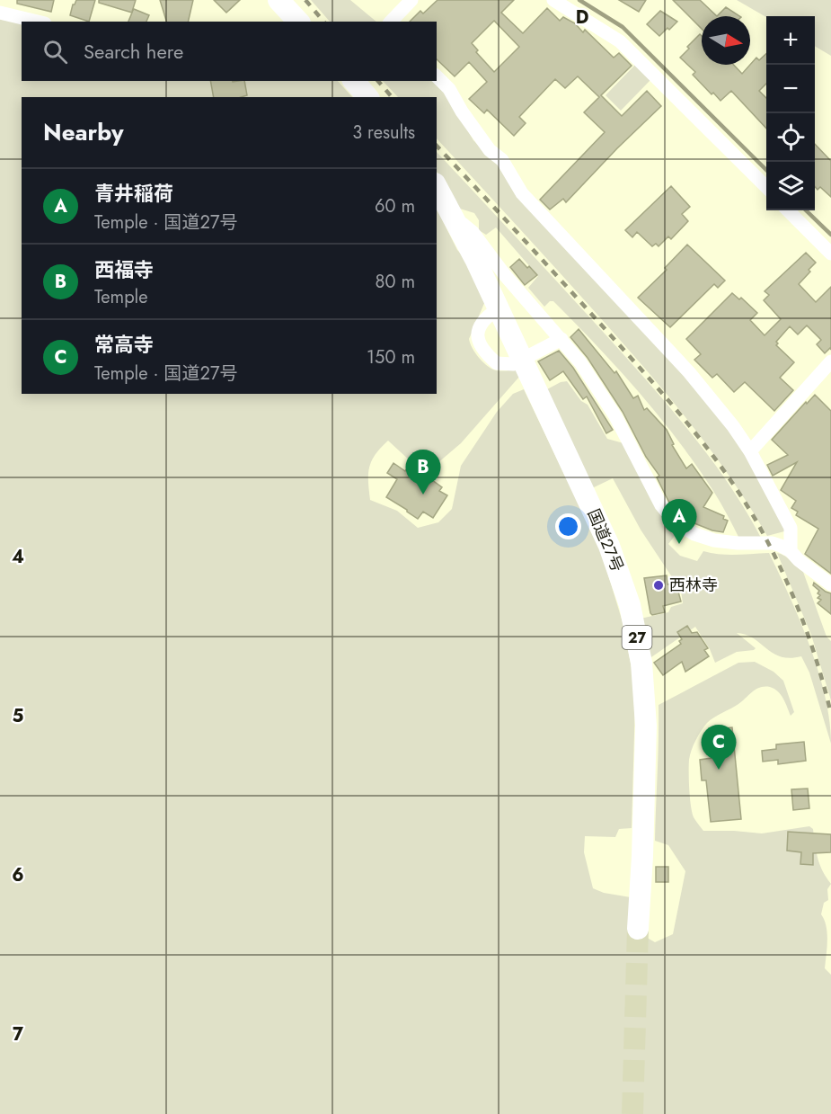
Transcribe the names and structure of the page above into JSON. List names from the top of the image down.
{
  "streets": {
    "highway": ["国道27号", "27"]
  },
  "places": ["西林寺"],
  "north": "right",
  "page": {
    "map_buttons": ["+", "−"],
    "search": "Search here",
    "heading": ["Nearby", "3 results"],
    "list": [
      {
        "mark": "A",
        "name": "青井稲荷",
        "note": "Temple · 国道27号",
        "value": "60 m"
      },
      {
        "mark": "B",
        "name": "西福寺",
        "note": "Temple",
        "value": "80 m"
      },
      {
        "mark": "C",
        "name": "常高寺",
        "note": "Temple · 国道27号",
        "value": "150 m"
      }
    ],
    "pins": ["B", "A", "C"]
  },
  "grid": {
    "columns": ["D"],
    "rows": [
      "4",
      "5",
      "6",
      "7"
    ]
  }
}
